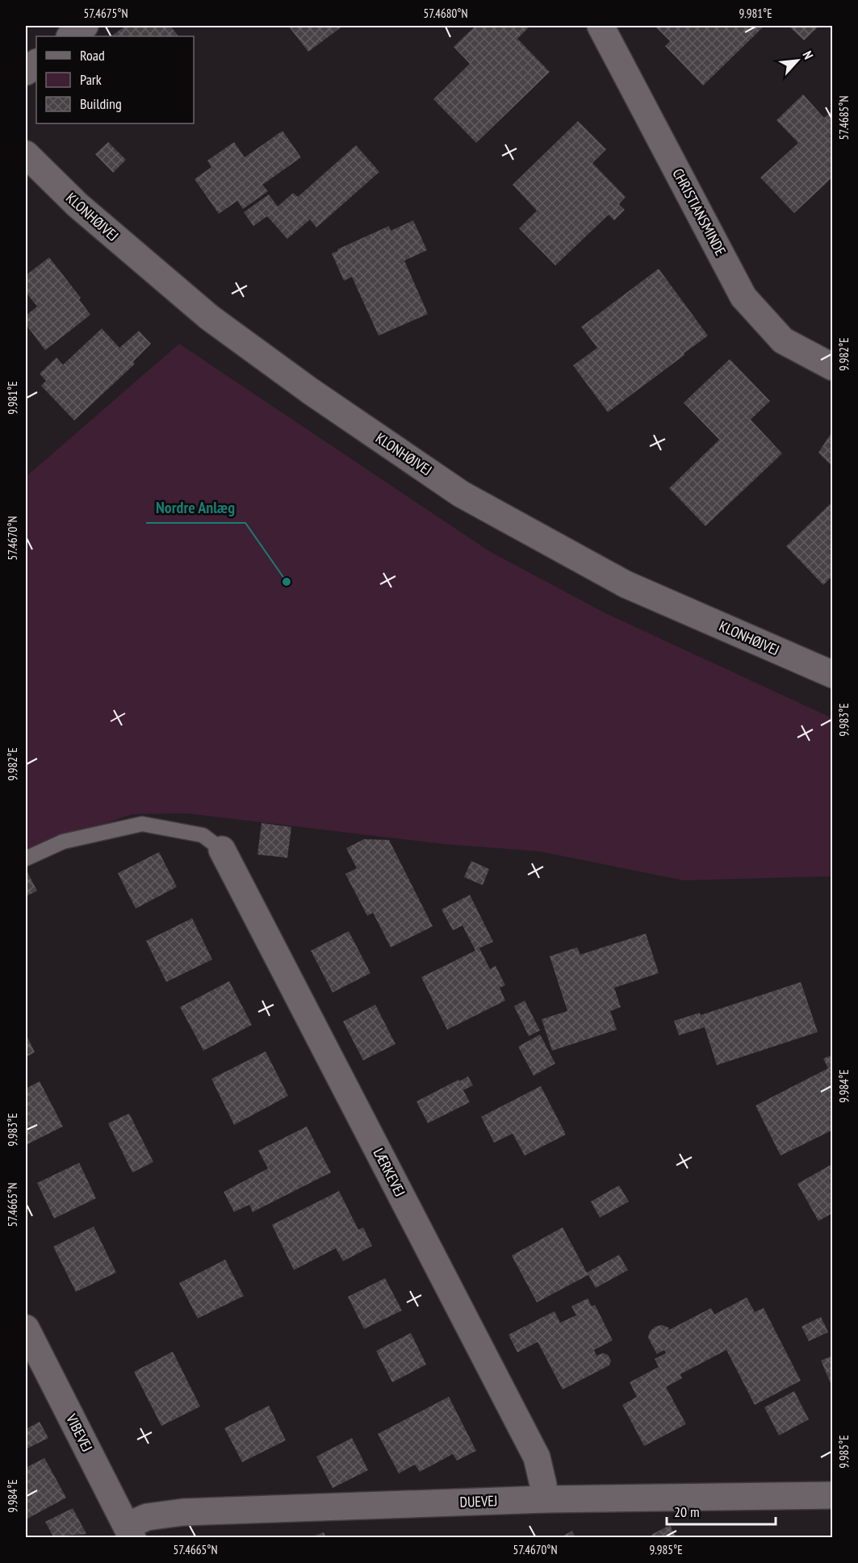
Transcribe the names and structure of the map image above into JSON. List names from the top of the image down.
{
  "streets": {
    "street": [
      "CHRISTIANSMINDE",
      "KLONHØJVEJ",
      "LÆRKEVEJ",
      "VIBEVEJ",
      "DUEVEJ"
    ]
  },
  "crossings": [
    ["LÆRKEVEJ", "DUEVEJ"],
    ["VIBEVEJ", "DUEVEJ"]
  ],
  "places": ["Nordre Anlæg"],
  "legend": ["Road", "Park", "Building"],
  "scale_bar": "20 m",
  "north": "top right",
  "coordinates": [
    "57.4675°N",
    "57.4680°N",
    "9.981°E",
    "57.4685°N",
    "9.982°E",
    "57.4670°N",
    "9.983°E",
    "9.984°E",
    "57.4665°N",
    "9.985°E"
  ]
}
